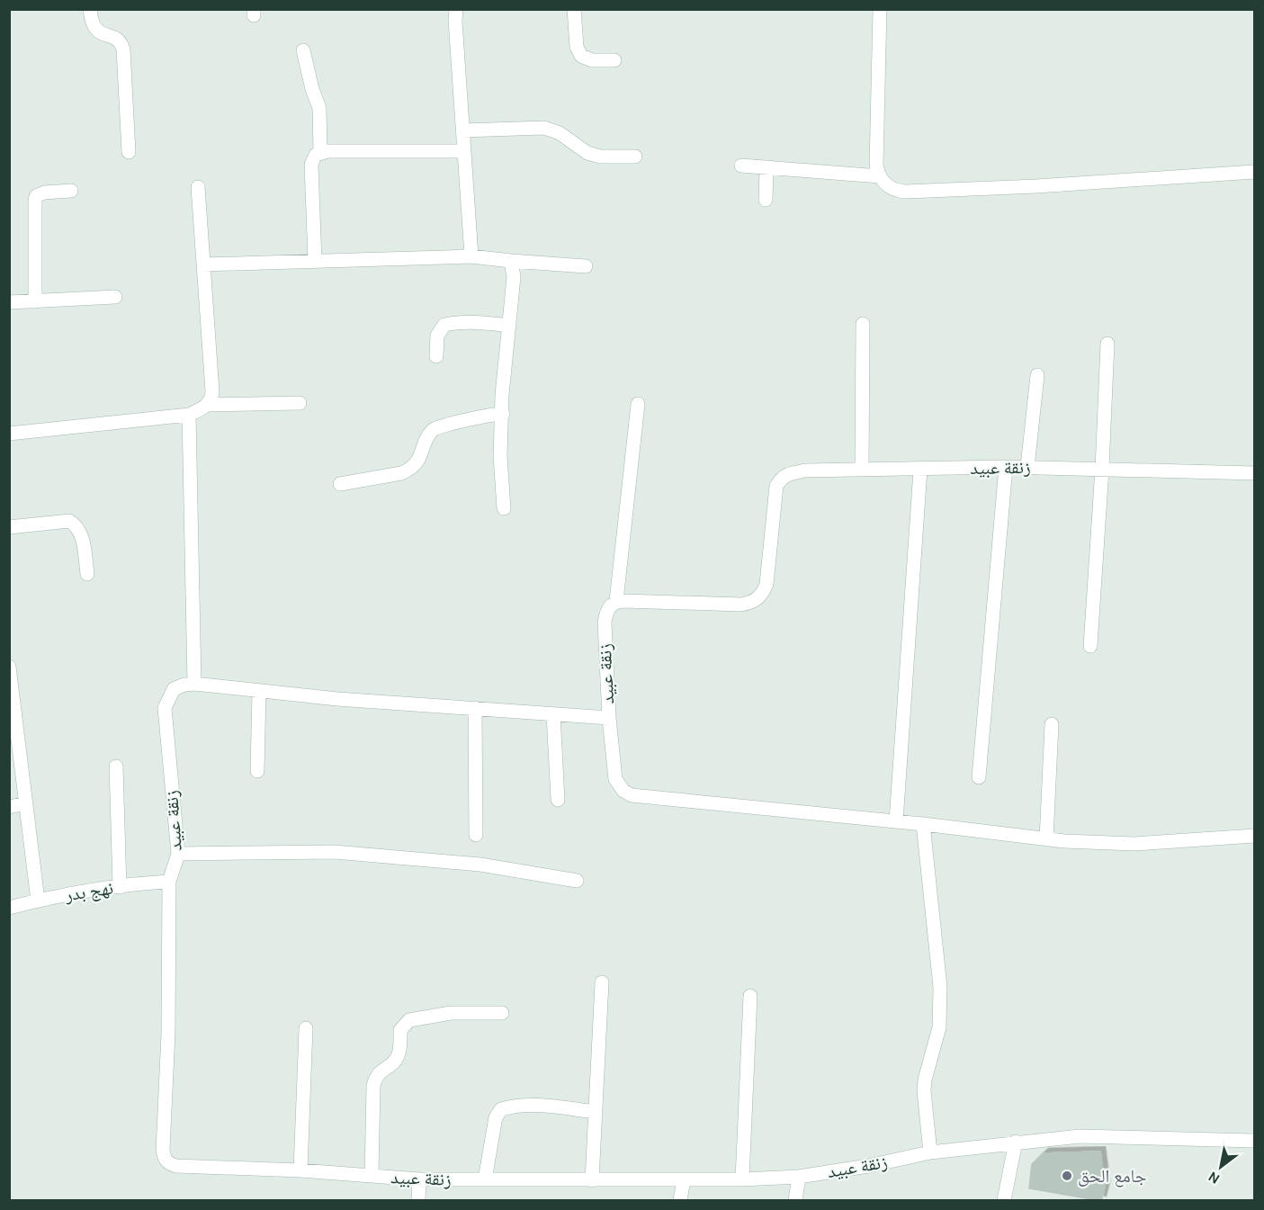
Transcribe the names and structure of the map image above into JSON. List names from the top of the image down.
{
  "streets": {
    "street": ["زنقة عبيد", "نهج بدر"]
  },
  "crossings": [
    ["زنقة عبيد", "نهج بدر"]
  ],
  "places": ["جامع الحق"],
  "north": "bottom left"
}
